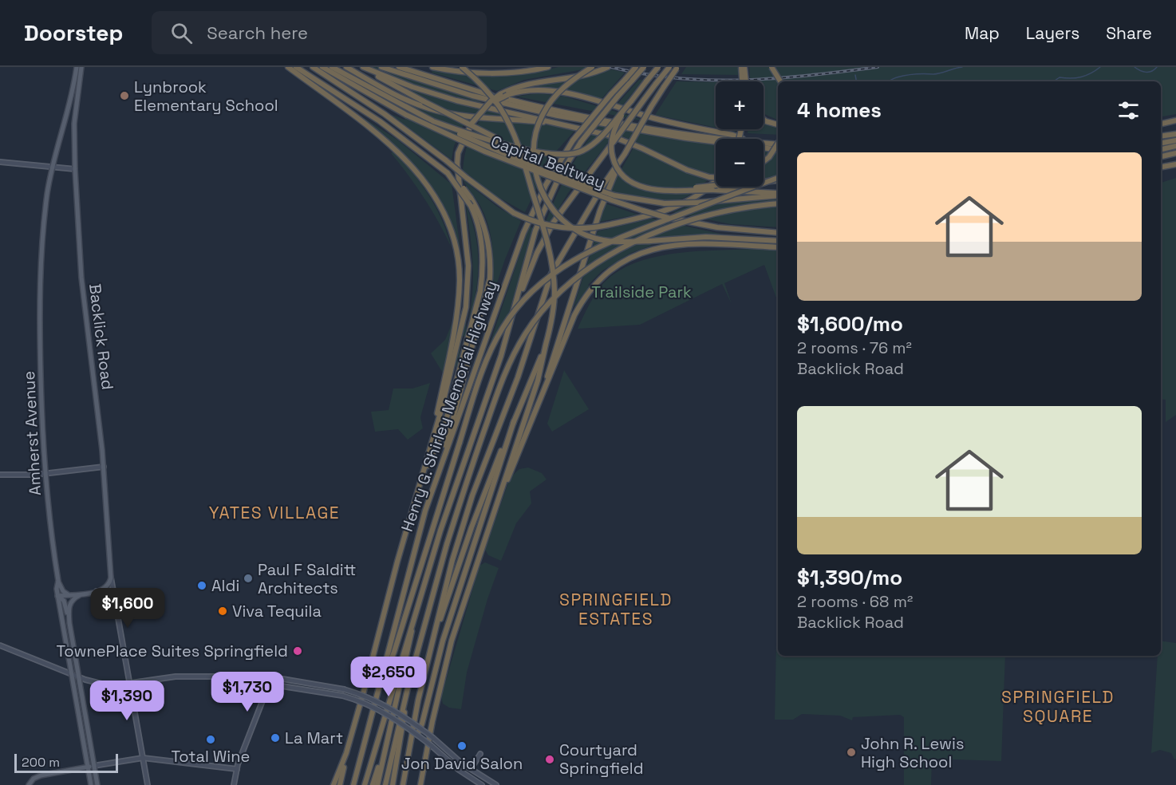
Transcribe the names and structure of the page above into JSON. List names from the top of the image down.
{
  "streets": {
    "highway": ["Capital Beltway", "Henry G. Shirley Memorial Highway"],
    "main road": ["Backlick Road", "Amherst Avenue"]
  },
  "districts": ["YATES VILLAGE", "SPRINGFIELD ESTATES", "SPRINGFIELD SQUARE"],
  "parks": ["Trailside Park"],
  "places": [
    "Lynbrook Elementary School",
    "Paul F Salditt Architects",
    "Aldi",
    "Viva Tequila",
    "TownePlace Suites Springfield",
    "La Mart",
    "Total Wine",
    "Jon David Salon",
    "John R. Lewis High School",
    "Courtyard Springfield"
  ],
  "scale_bar": "200 m",
  "page": {
    "header": "Doorstep",
    "search": "Search here",
    "nav": ["Map", "Layers", "Share"],
    "map_buttons": ["+", "−"],
    "heading": "4 homes",
    "list": [
      {
        "name": "$1,600/mo",
        "note": "2 rooms · 76 m² · Backlick Road"
      },
      {
        "name": "$1,390/mo",
        "note": "2 rooms · 68 m² · Backlick Road"
      }
    ],
    "price": [
      "$1,600",
      "$2,650",
      "$1,730",
      "$1,390"
    ],
    "scale": "200 m"
  }
}
